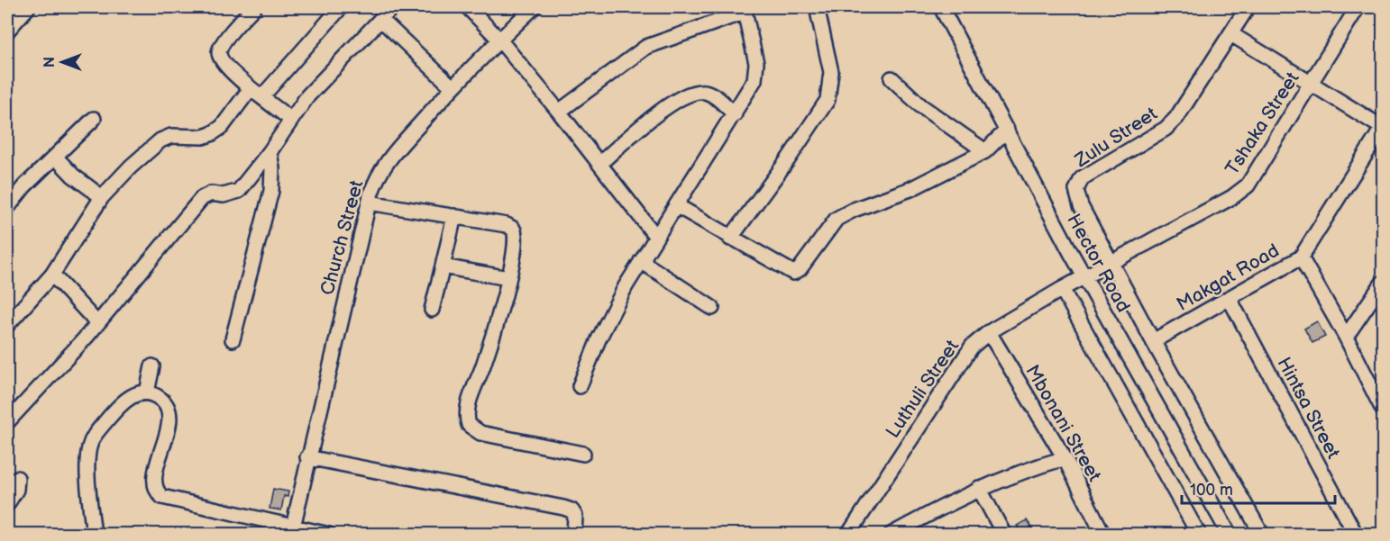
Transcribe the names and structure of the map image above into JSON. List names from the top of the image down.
{
  "streets": {
    "street": [
      "Tshaka Street",
      "Zulu Street",
      "Church Street",
      "Hector Road",
      "Makgat Road",
      "Luthuli Street",
      "Hintsa Street",
      "Mbonani Street"
    ]
  },
  "crossings": [
    ["Tshaka Street", "Hector Road"],
    ["Tshaka Street", "Luthuli Street"],
    ["Zulu Street", "Hector Road"],
    ["Hector Road", "Makgat Road"],
    ["Hector Road", "Luthuli Street"],
    ["Makgat Road", "Hintsa Street"],
    ["Luthuli Street", "Mbonani Street"]
  ],
  "scale_bar": "100 m",
  "north": "left"
}
